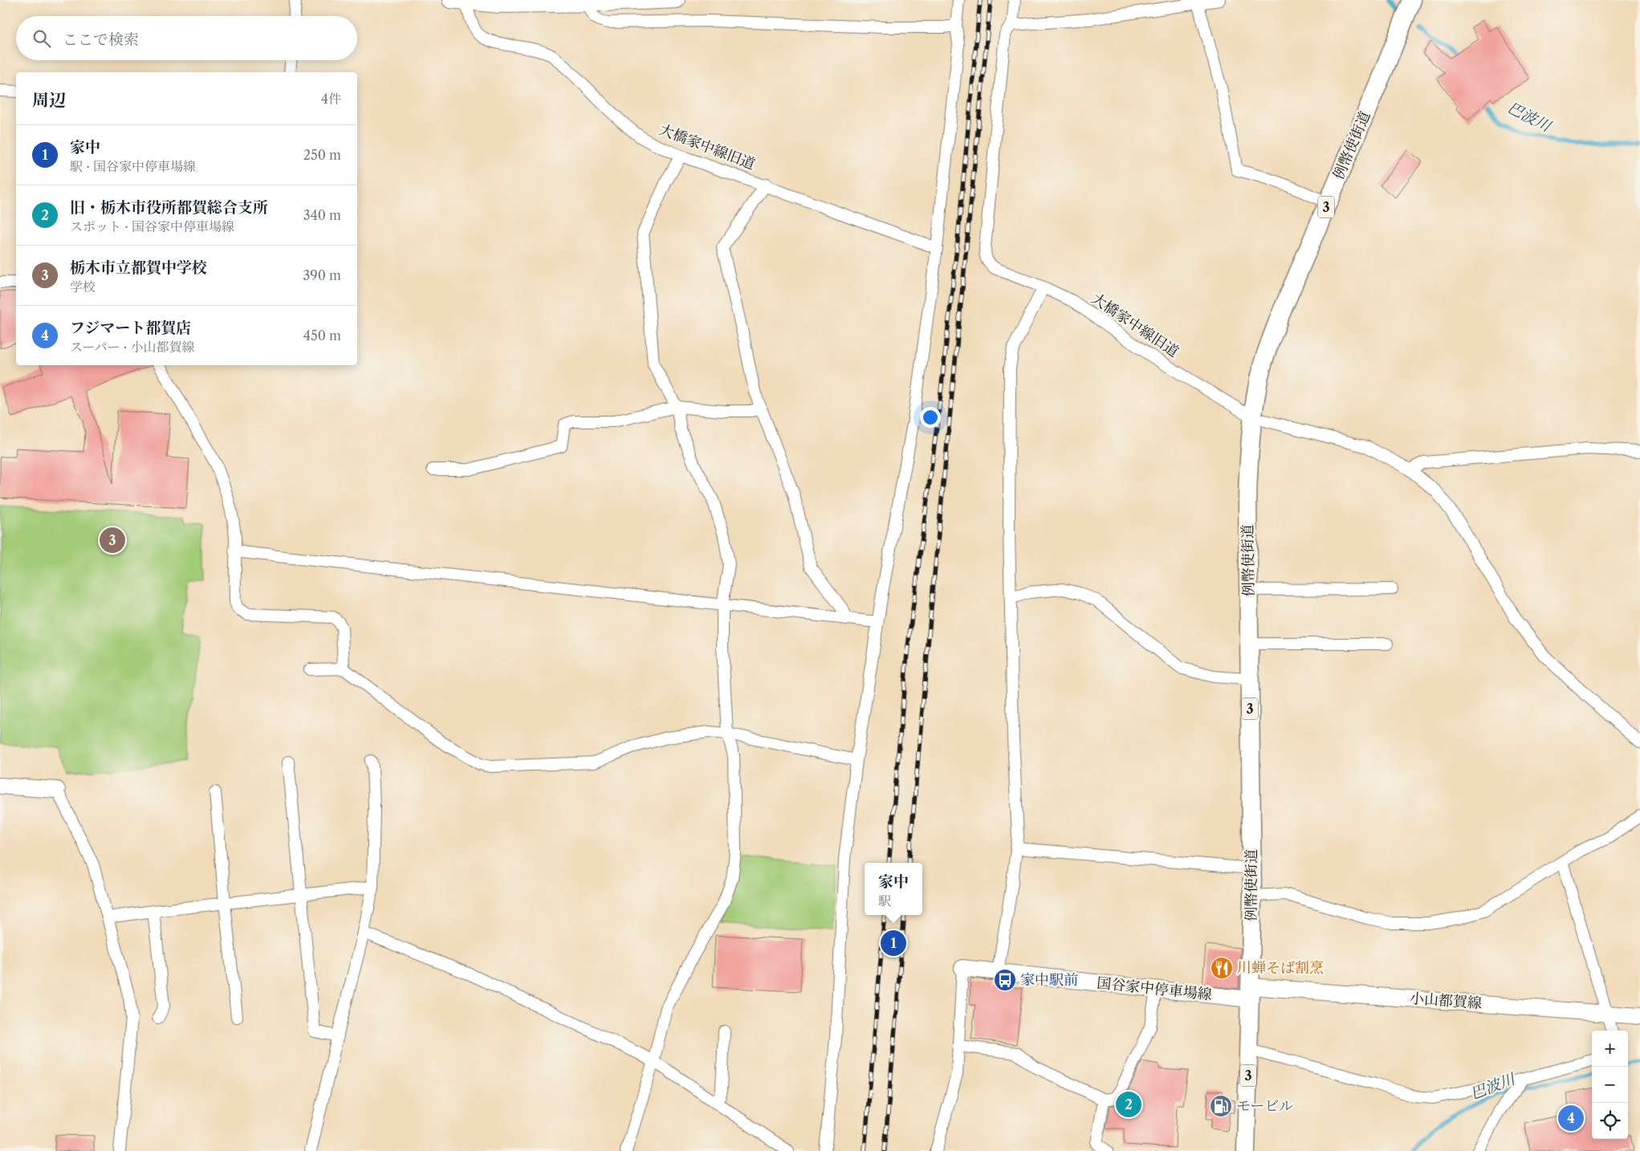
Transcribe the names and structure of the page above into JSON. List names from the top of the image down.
{
  "streets": {
    "main road": [
      "例幣使街道",
      "3",
      "国谷家中停車場線",
      "小山都賀線"
    ],
    "street": ["大橋家中線旧道"]
  },
  "crossings": [
    ["例幣使街道", "大橋家中線旧道"],
    ["例幣使街道", "国谷家中停車場線"],
    ["例幣使街道", "小山都賀線"],
    ["国谷家中停車場線", "小山都賀線"]
  ],
  "water": ["巴波川"],
  "places": {
    "restaurant": ["川蝉そば割烹"],
    "bus stop": ["家中駅前"],
    "fuel station": ["モービル"]
  },
  "page": {
    "search": "ここで検索",
    "heading": ["周辺", "4件"],
    "list": [
      {
        "mark": "1",
        "name": "家中",
        "note": "駅 · 国谷家中停車場線",
        "value": "250 m"
      },
      {
        "mark": "2",
        "name": "旧・栃木市役所都賀総合支所",
        "note": "スポット · 国谷家中停車場線",
        "value": "340 m"
      },
      {
        "mark": "3",
        "name": "栃木市立都賀中学校",
        "note": "学校",
        "value": "390 m"
      },
      {
        "mark": "4",
        "name": "フジマート都賀店",
        "note": "スーパー · 小山都賀線",
        "value": "450 m"
      }
    ],
    "pins": [
      "3",
      "1",
      "2",
      "4"
    ],
    "popup": ["家中", "駅"],
    "map_buttons": ["+", "−"]
  }
}
